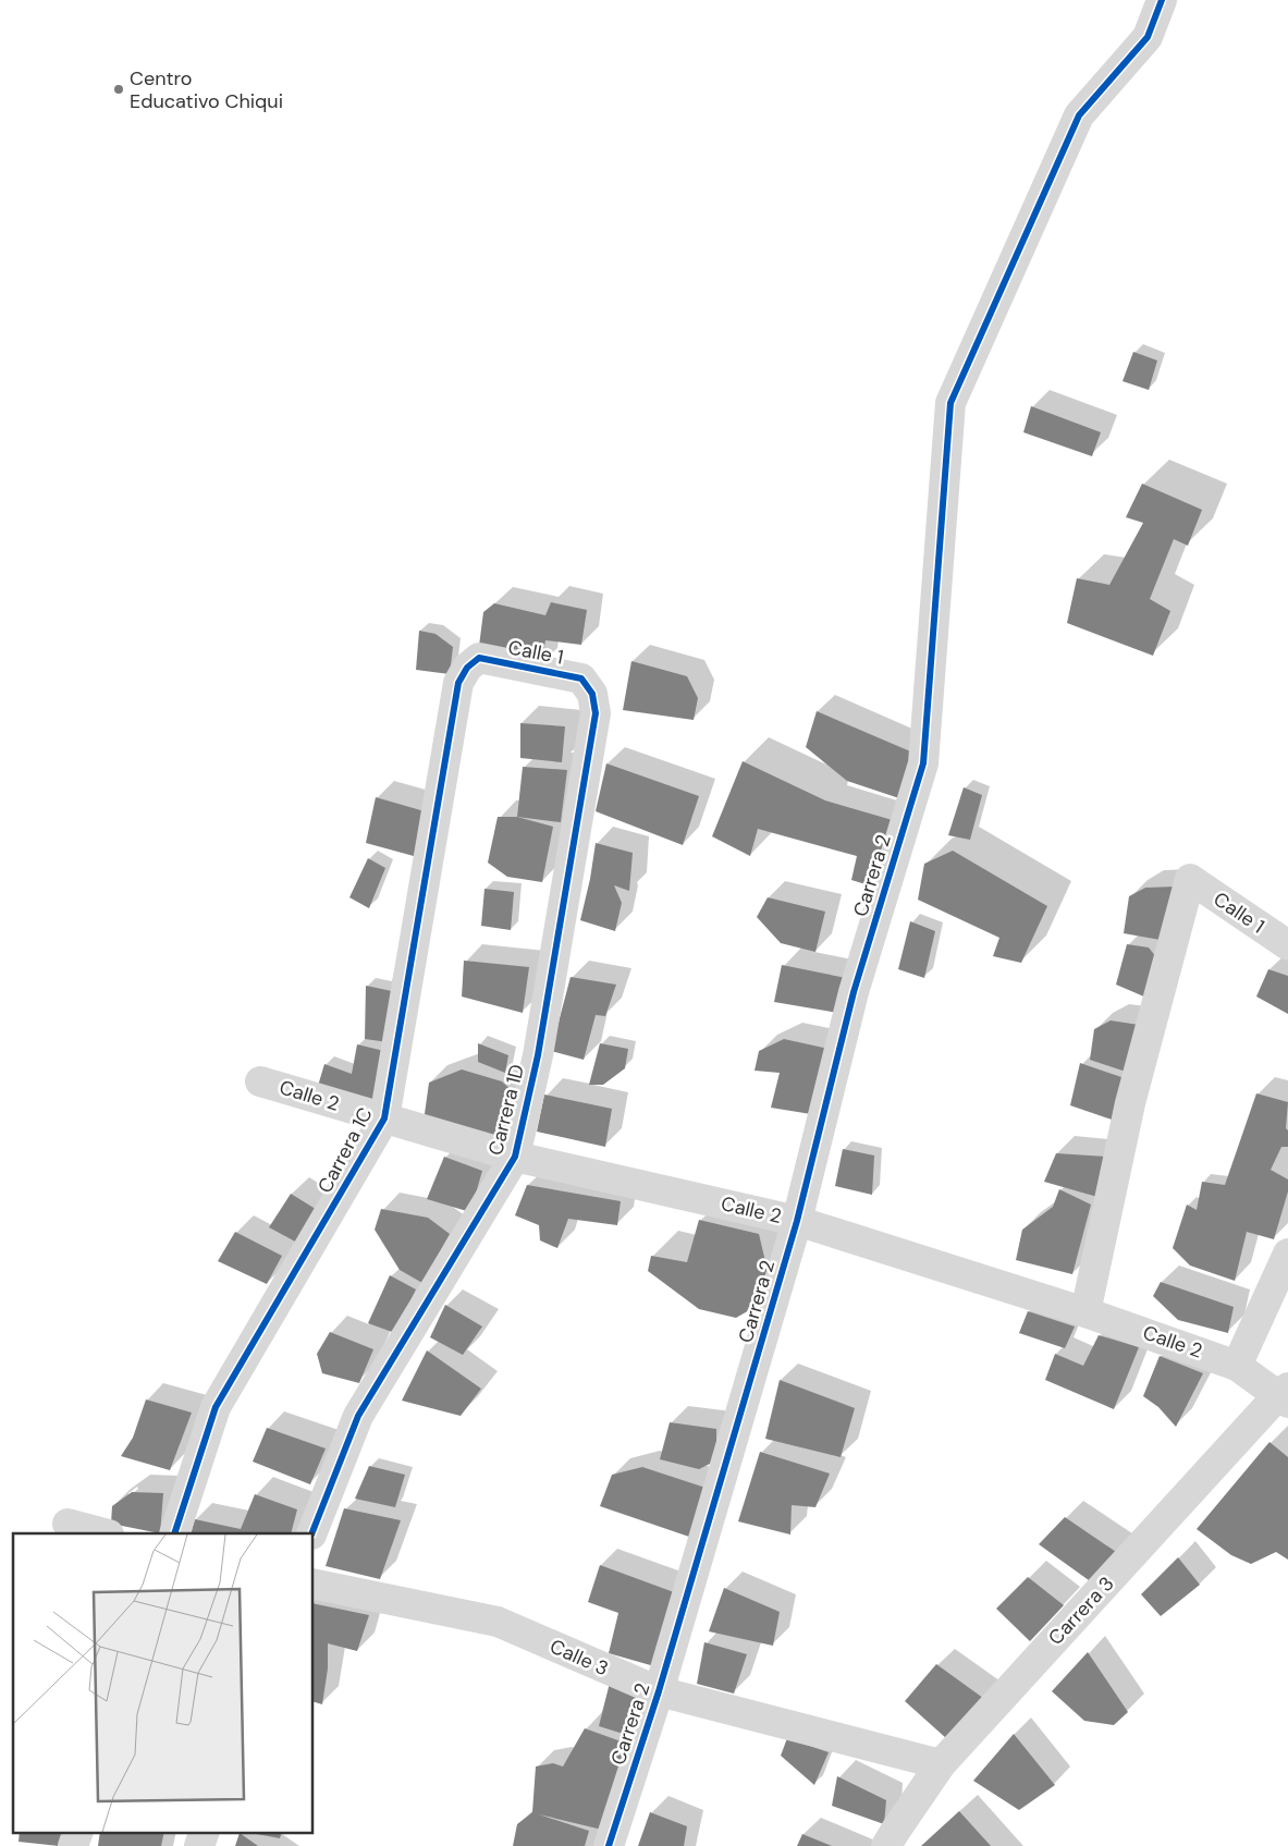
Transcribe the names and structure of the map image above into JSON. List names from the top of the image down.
{
  "streets": {
    "street": [
      "Calle 1",
      "Carrera 2",
      "Calle 2",
      "Carrera 1D",
      "Carrera 1C",
      "Carrera 3",
      "Calle 3"
    ]
  },
  "crossings": [
    ["Calle 1", "Calle 2"],
    ["Calle 1", "Carrera 1D"],
    ["Calle 1", "Carrera 1C"],
    ["Carrera 2", "Calle 2"],
    ["Carrera 2", "Calle 3"],
    ["Calle 2", "Carrera 1D"],
    ["Calle 2", "Carrera 1C"],
    ["Calle 2", "Carrera 3"],
    ["Carrera 3", "Calle 3"]
  ],
  "places": ["Centro Educativo Chiqui"]
}
